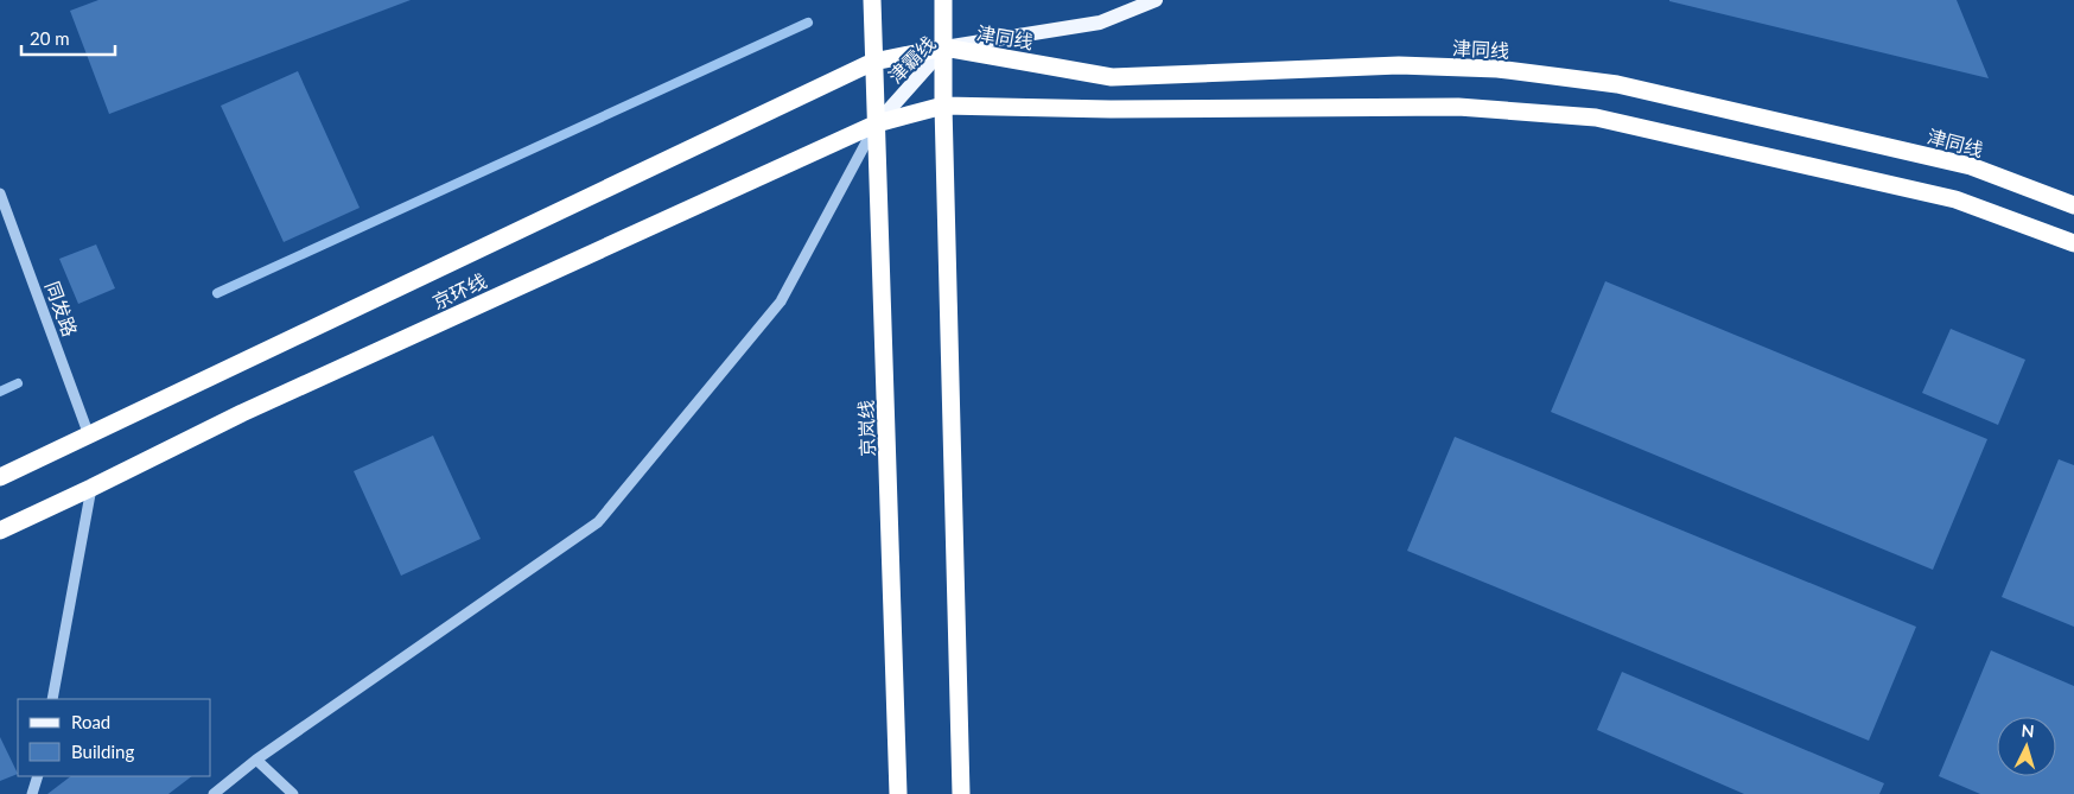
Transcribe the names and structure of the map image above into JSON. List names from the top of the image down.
{
  "streets": {
    "highway": ["津同线", "京环线", "京岚线"],
    "main road": ["津霸线"],
    "street": ["同发路"]
  },
  "crossings": [
    ["津同线", "津霸线"],
    ["津同线", "京环线"],
    ["津同线", "京岚线"],
    ["津霸线", "京环线"],
    ["津霸线", "京岚线"],
    ["京环线", "同发路"],
    ["京环线", "京岚线"]
  ],
  "legend": ["Road", "Building"],
  "scale_bar": "20 m",
  "north": "top"
}
